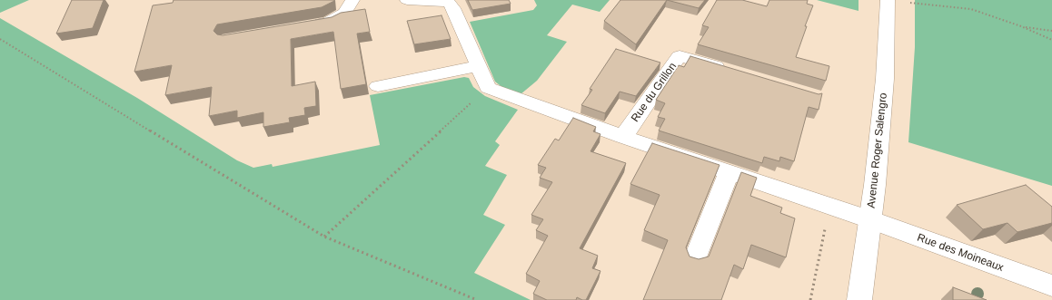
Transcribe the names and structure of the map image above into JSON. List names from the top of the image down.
{
  "streets": {
    "street": ["Rue du Grillon", "Avenue Roger Salengro", "Rue des Moineaux"]
  },
  "crossings": [
    ["Avenue Roger Salengro", "Rue des Moineaux"]
  ]
}
